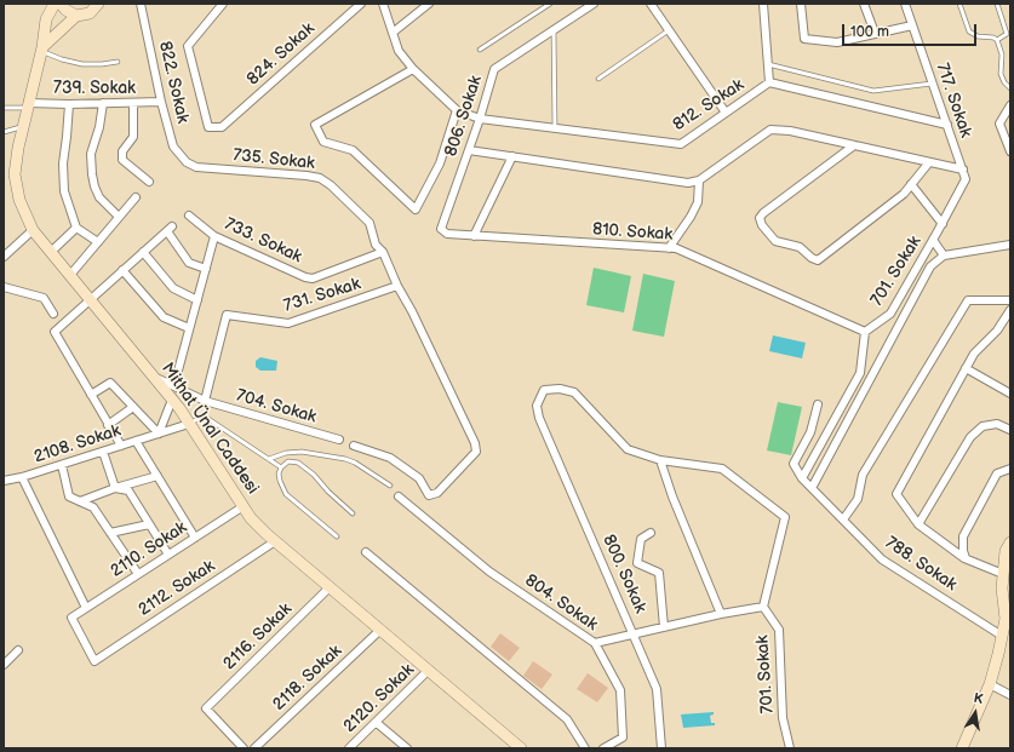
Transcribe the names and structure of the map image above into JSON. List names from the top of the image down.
{
  "streets": {
    "main road": ["Mithat Ünal Caddesi"],
    "street": [
      "824. Sokak",
      "822. Sokak",
      "739. Sokak",
      "717. Sokak",
      "812. Sokak",
      "806. Sokak",
      "735. Sokak",
      "810. Sokak",
      "733. Sokak",
      "701. Sokak",
      "731. Sokak",
      "704. Sokak",
      "2108. Sokak",
      "2110. Sokak",
      "788. Sokak",
      "800. Sokak",
      "2112. Sokak",
      "804. Sokak",
      "2116. Sokak",
      "2118. Sokak",
      "2120. Sokak"
    ]
  },
  "crossings": [
    ["822. Sokak", "739. Sokak"],
    ["822. Sokak", "735. Sokak"],
    ["739. Sokak", "Mithat Ünal Caddesi"],
    ["717. Sokak", "812. Sokak"],
    ["717. Sokak", "701. Sokak"],
    ["812. Sokak", "806. Sokak"],
    ["806. Sokak", "810. Sokak"],
    ["735. Sokak", "733. Sokak"],
    ["735. Sokak", "731. Sokak"],
    ["810. Sokak", "701. Sokak"],
    ["701. Sokak", "788. Sokak"],
    ["701. Sokak", "804. Sokak"],
    ["731. Sokak", "704. Sokak"],
    ["704. Sokak", "Mithat Ünal Caddesi"],
    ["Mithat Ünal Caddesi", "2108. Sokak"],
    ["Mithat Ünal Caddesi", "2110. Sokak"],
    ["Mithat Ünal Caddesi", "2112. Sokak"],
    ["Mithat Ünal Caddesi", "2116. Sokak"],
    ["Mithat Ünal Caddesi", "2118. Sokak"],
    ["Mithat Ünal Caddesi", "2120. Sokak"],
    ["2110. Sokak", "2112. Sokak"],
    ["800. Sokak", "804. Sokak"]
  ],
  "scale_bar": "100 m",
  "north": "top"
}
